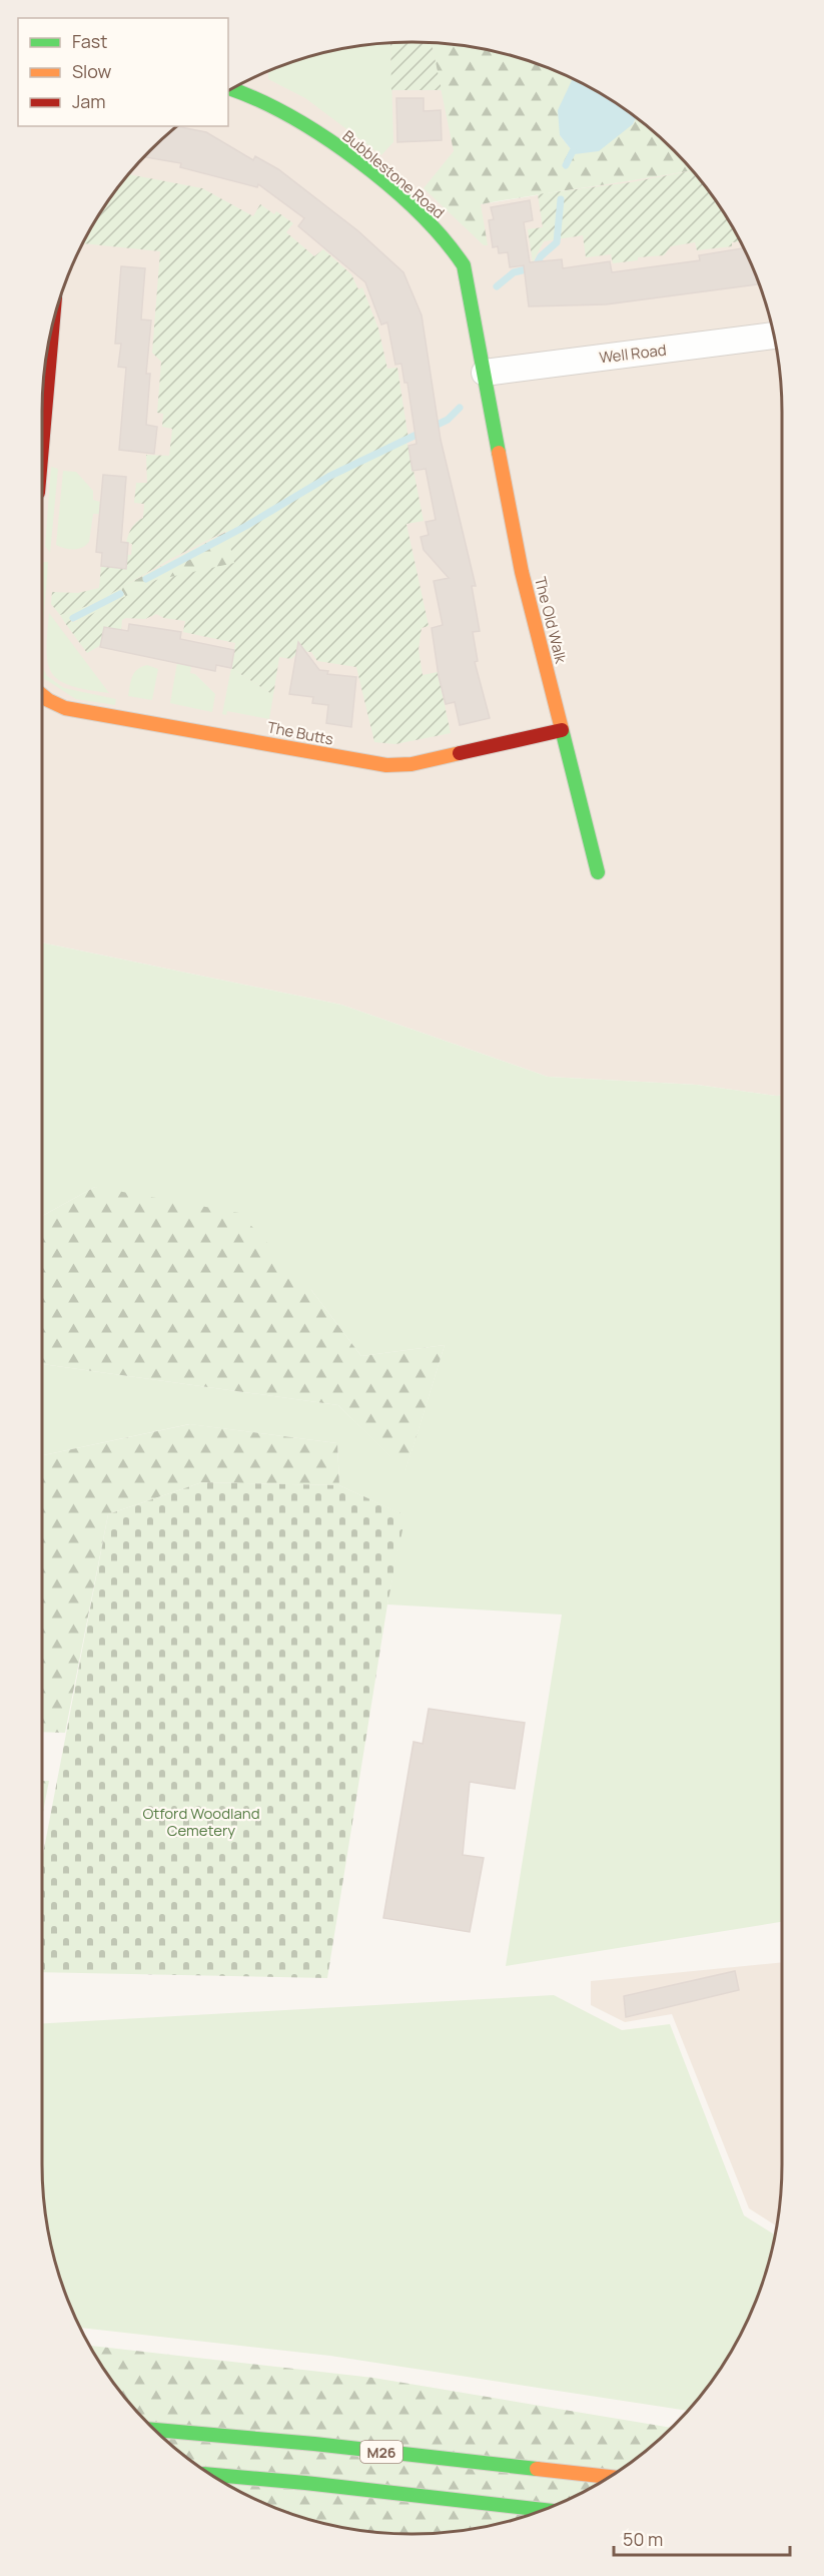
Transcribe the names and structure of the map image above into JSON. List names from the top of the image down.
{
  "streets": {
    "main road": [
      "Bubblestone Road",
      "The Old Walk",
      "The Butts",
      "M26"
    ],
    "street": ["Well Road"]
  },
  "crossings": [
    ["Bubblestone Road", "Well Road"],
    ["Bubblestone Road", "The Old Walk"],
    ["Well Road", "The Old Walk"],
    ["The Old Walk", "The Butts"]
  ],
  "parks": ["Otford Woodland Cemetery"],
  "legend": ["Fast", "Slow", "Jam"],
  "scale_bar": "50 m"
}
